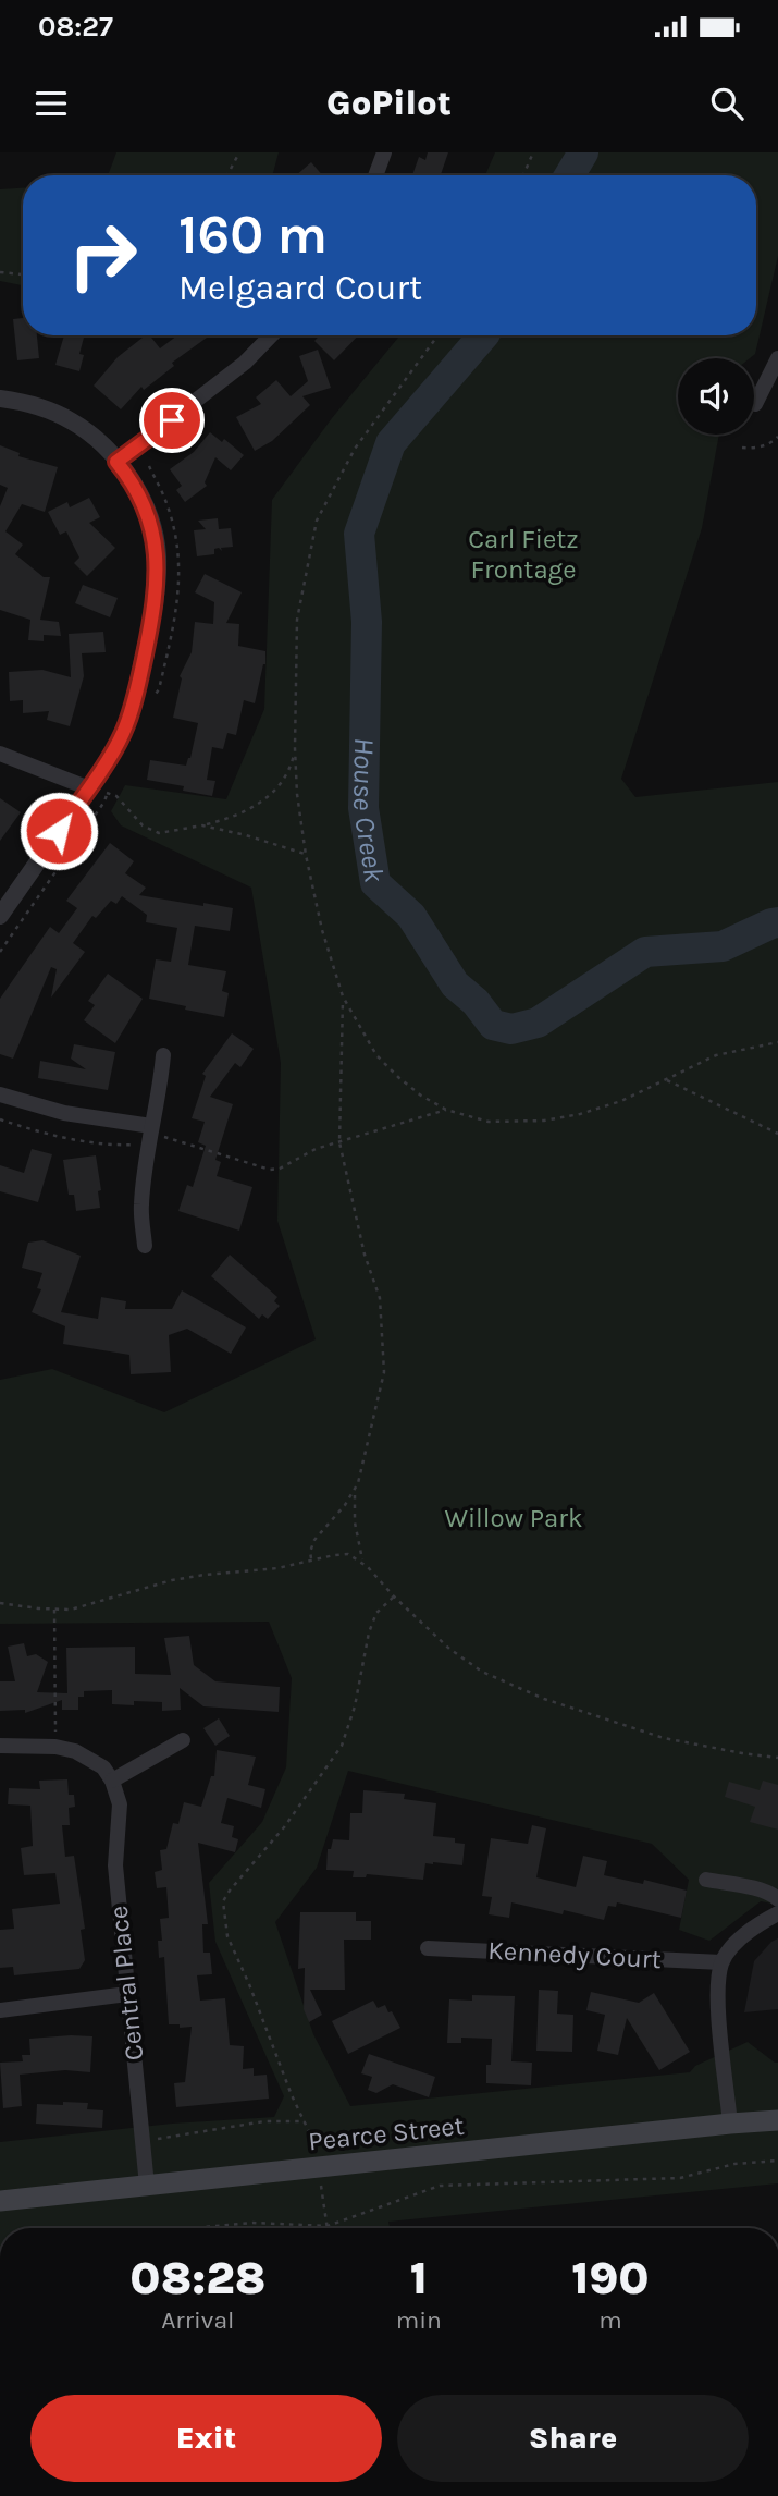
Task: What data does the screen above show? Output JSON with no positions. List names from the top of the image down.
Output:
{
  "streets": {
    "main road": ["Pearce Street"],
    "street": ["Kennedy Court", "Central Place"]
  },
  "crossings": [
    ["Central Place", "Pearce Street"]
  ],
  "water": ["House Creek"],
  "parks": ["Carl Fietz Frontage", "Willow Park"],
  "page": {
    "status": "08:27",
    "header": "GoPilot",
    "turn": ["160 m", "Melgaard Court"],
    "eta": [
      "08:28",
      "Arrival",
      "1",
      "min",
      "190",
      "m"
    ],
    "buttons": ["Exit", "Share"]
  }
}
